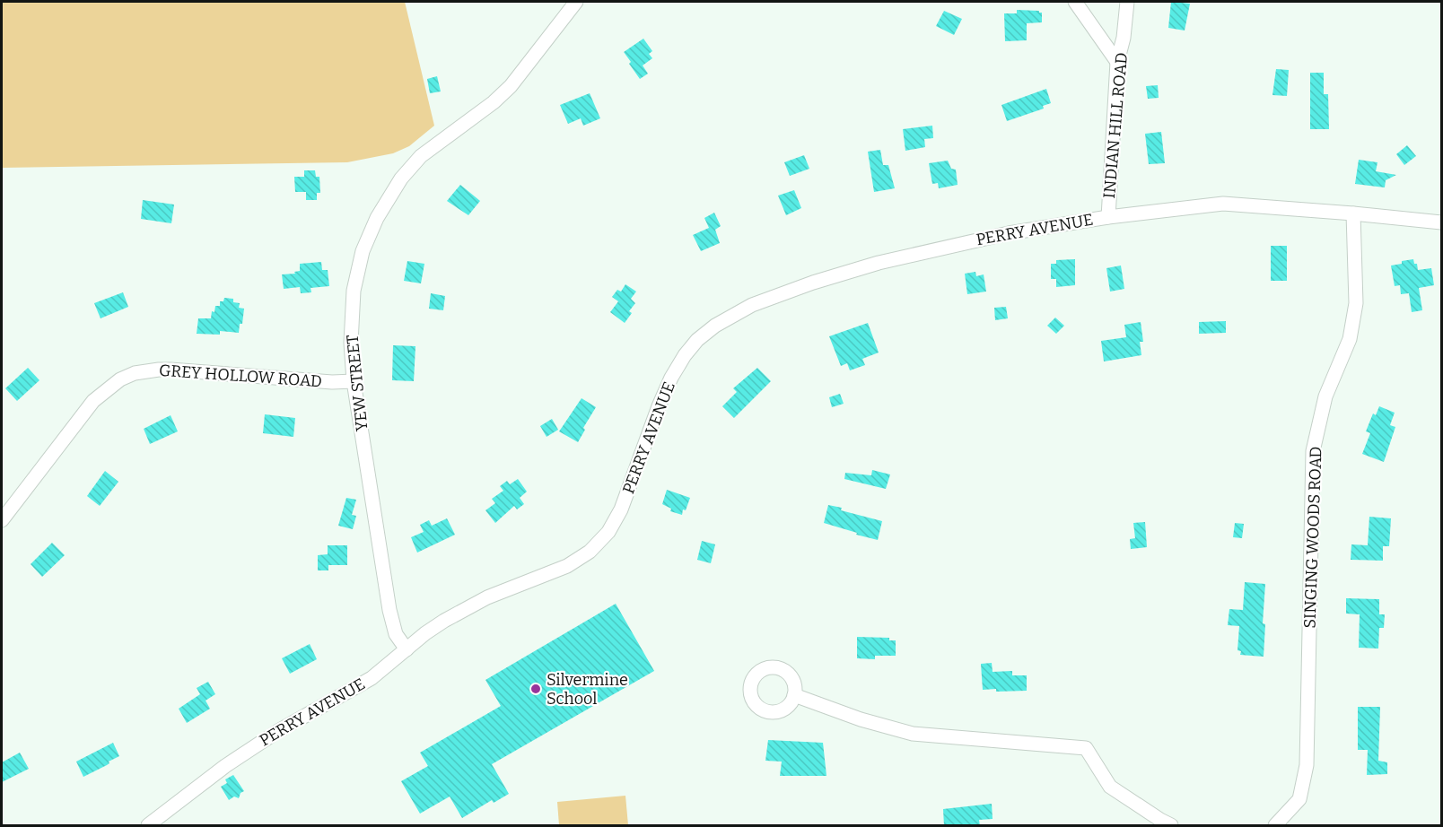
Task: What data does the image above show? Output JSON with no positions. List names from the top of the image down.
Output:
{
  "streets": {
    "street": [
      "INDIAN HILL ROAD",
      "PERRY AVENUE",
      "GREY HOLLOW ROAD",
      "YEW STREET",
      "SINGING WOODS ROAD"
    ]
  },
  "crossings": [
    ["INDIAN HILL ROAD", "PERRY AVENUE"],
    ["PERRY AVENUE", "YEW STREET"],
    ["PERRY AVENUE", "SINGING WOODS ROAD"],
    ["GREY HOLLOW ROAD", "YEW STREET"]
  ],
  "places": ["Silvermine School"]
}
